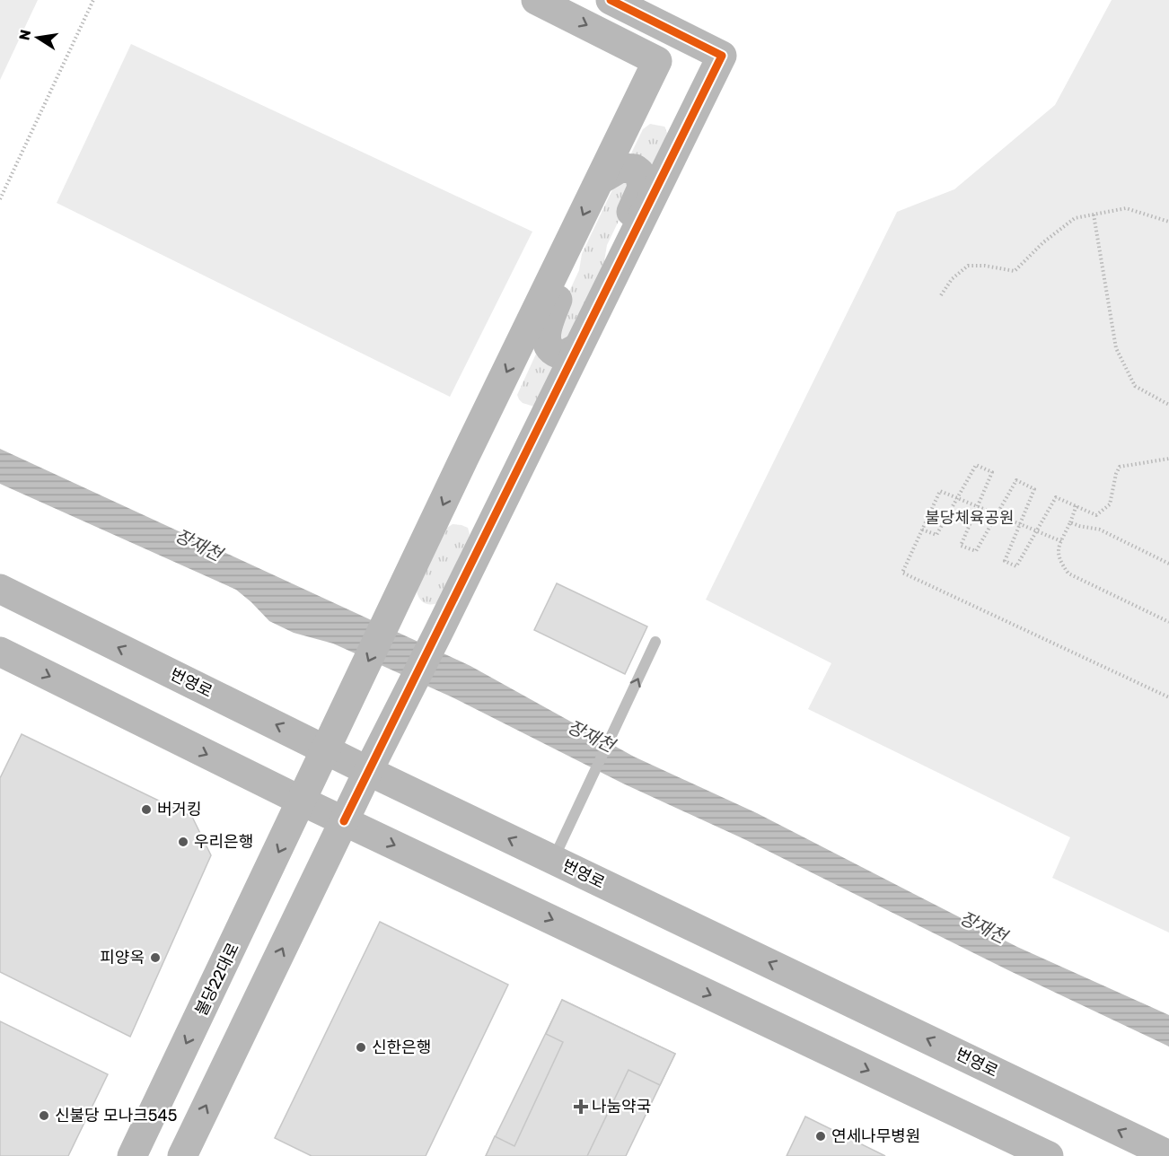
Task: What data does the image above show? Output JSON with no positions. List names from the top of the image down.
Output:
{
  "streets": {
    "main road": ["번영로", "불당22대로"]
  },
  "crossings": [
    ["번영로", "불당22대로"]
  ],
  "water": ["장재천"],
  "parks": ["불당체육공원"],
  "places": {
    "other": [
      "버거킹",
      "우리은행",
      "피양옥",
      "신한은행",
      "신불당 모나크545",
      "연세나무병원"
    ],
    "health": ["나눔약국"]
  },
  "north": "left"
}
